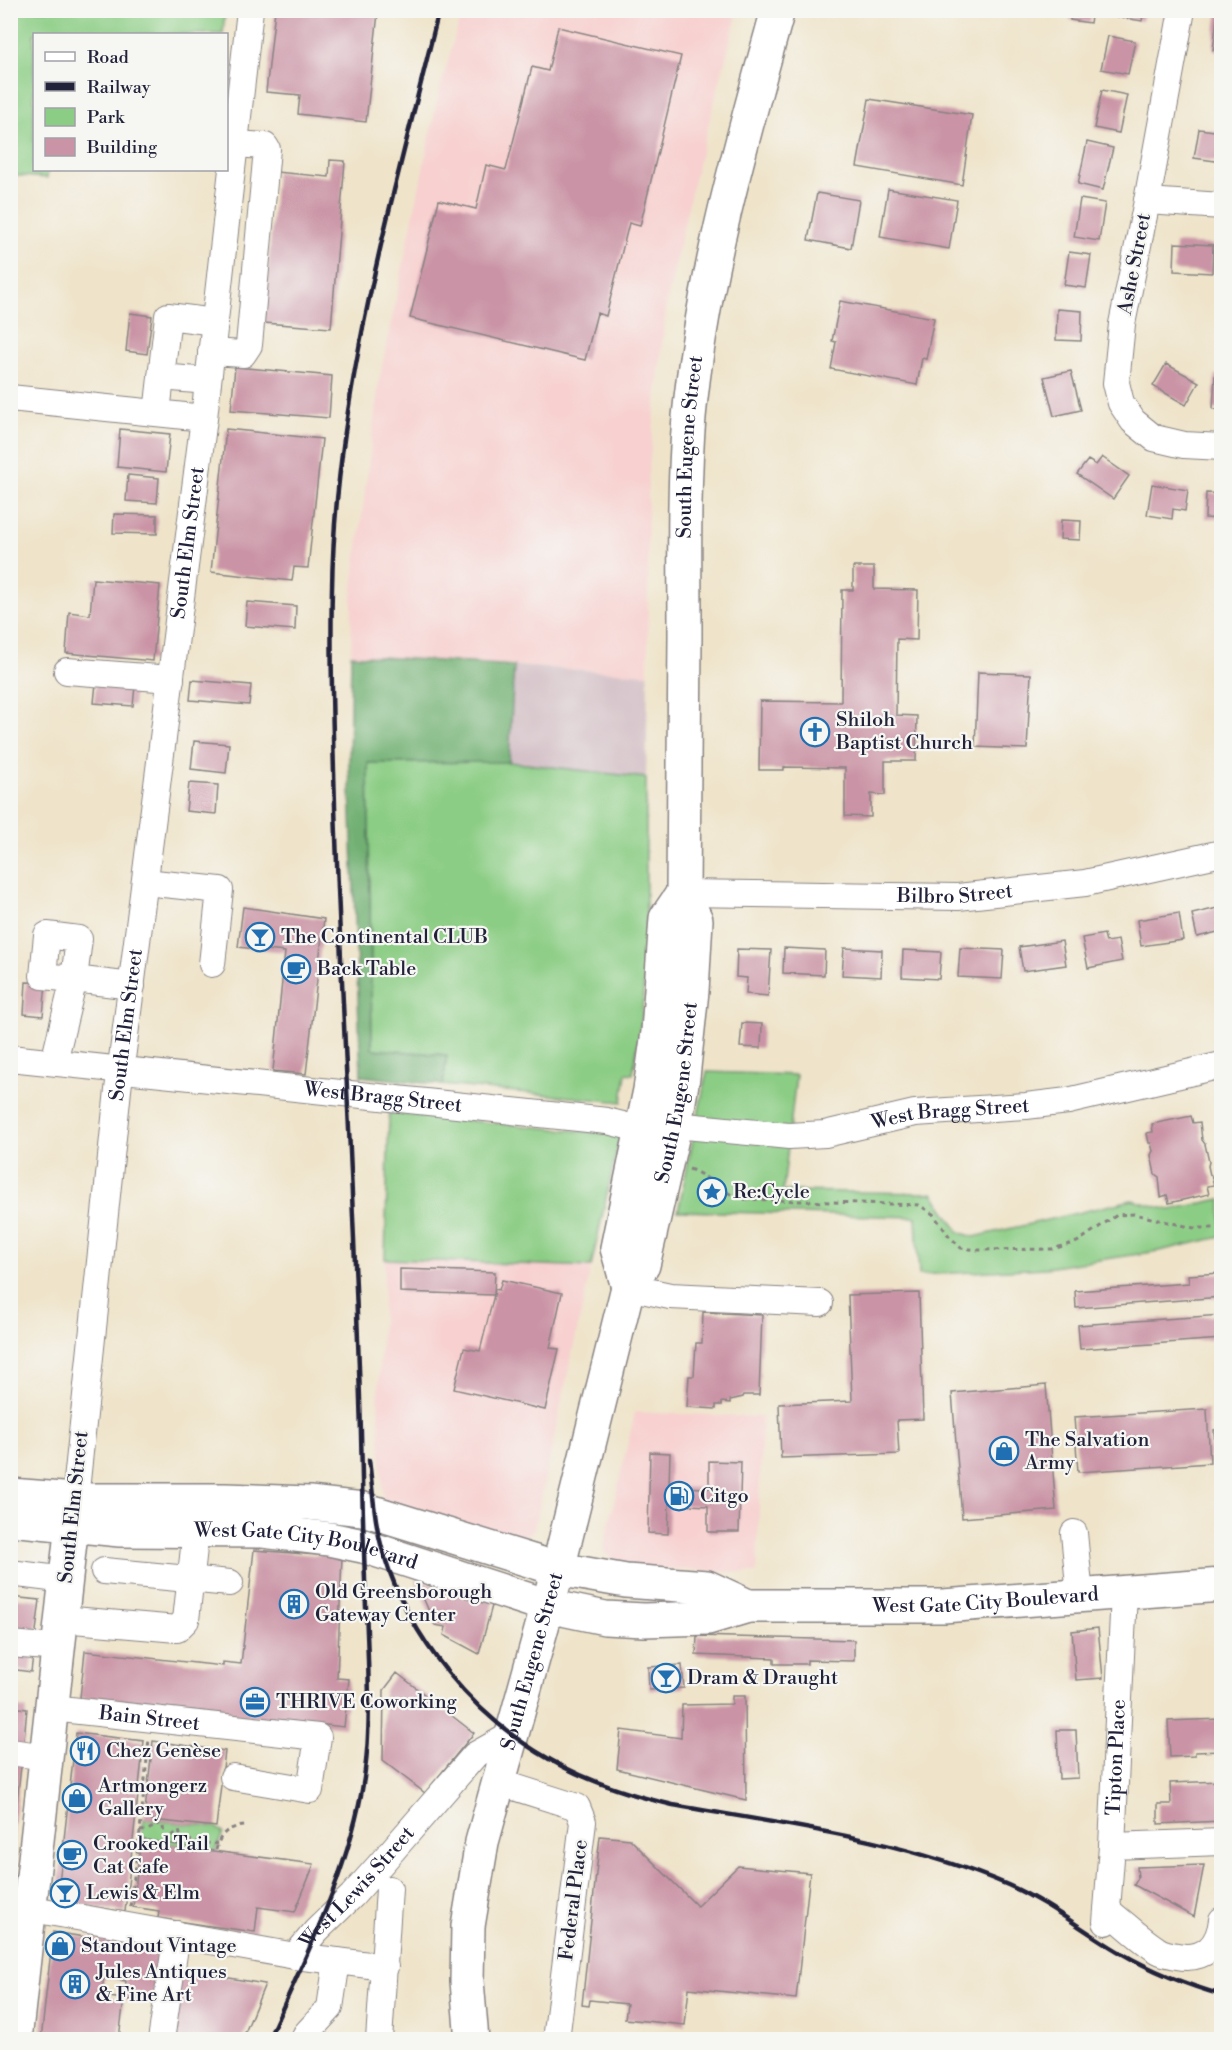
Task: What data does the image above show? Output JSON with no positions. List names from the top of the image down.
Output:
{
  "streets": {
    "main road": ["South Eugene Street", "South Elm Street", "West Gate City Boulevard"],
    "street": [
      "Ashe Street",
      "Bilbro Street",
      "West Bragg Street",
      "Bain Street",
      "Tipton Place",
      "West Lewis Street",
      "Federal Place"
    ]
  },
  "crossings": [
    ["South Eugene Street", "Bilbro Street"],
    ["South Eugene Street", "West Bragg Street"],
    ["South Eugene Street", "West Gate City Boulevard"],
    ["South Eugene Street", "West Lewis Street"],
    ["South Eugene Street", "Federal Place"],
    ["South Elm Street", "West Bragg Street"],
    ["South Elm Street", "West Gate City Boulevard"],
    ["South Elm Street", "Bain Street"],
    ["South Elm Street", "West Lewis Street"],
    ["West Gate City Boulevard", "Tipton Place"]
  ],
  "places": {
    "church": ["Shiloh Baptist Church"],
    "bar": ["The Continental CLUB", "Dram & Draught", "Lewis & Elm"],
    "cafe": ["Back Table", "Crooked Tail Cat Cafe"],
    "place": ["Re:Cycle"],
    "shop": ["The Salvation Army", "Artmongerz Gallery", "Standout Vintage"],
    "fuel station": ["Citgo"],
    "building": ["Old Greensborough Gateway Center", "Jules Antiques & Fine Art"],
    "office": ["THRIVE Coworking"],
    "restaurant": ["Chez Genèse"]
  },
  "legend": [
    "Road",
    "Railway",
    "Park",
    "Building"
  ]
}
